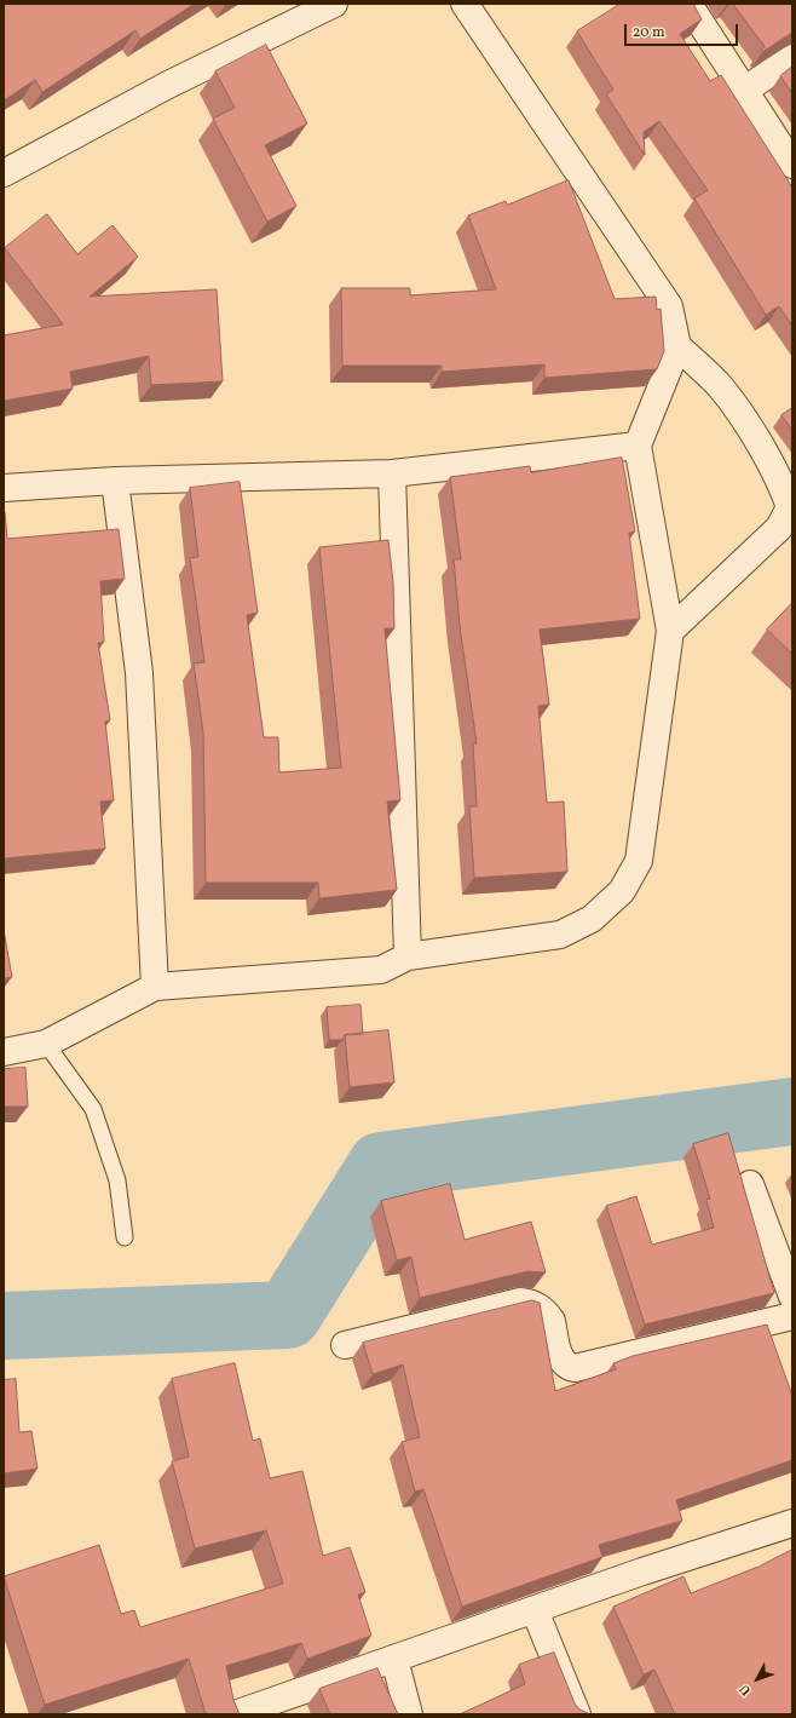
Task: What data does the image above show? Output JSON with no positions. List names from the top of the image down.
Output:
{
  "scale_bar": "20 m",
  "north": "bottom left"
}
